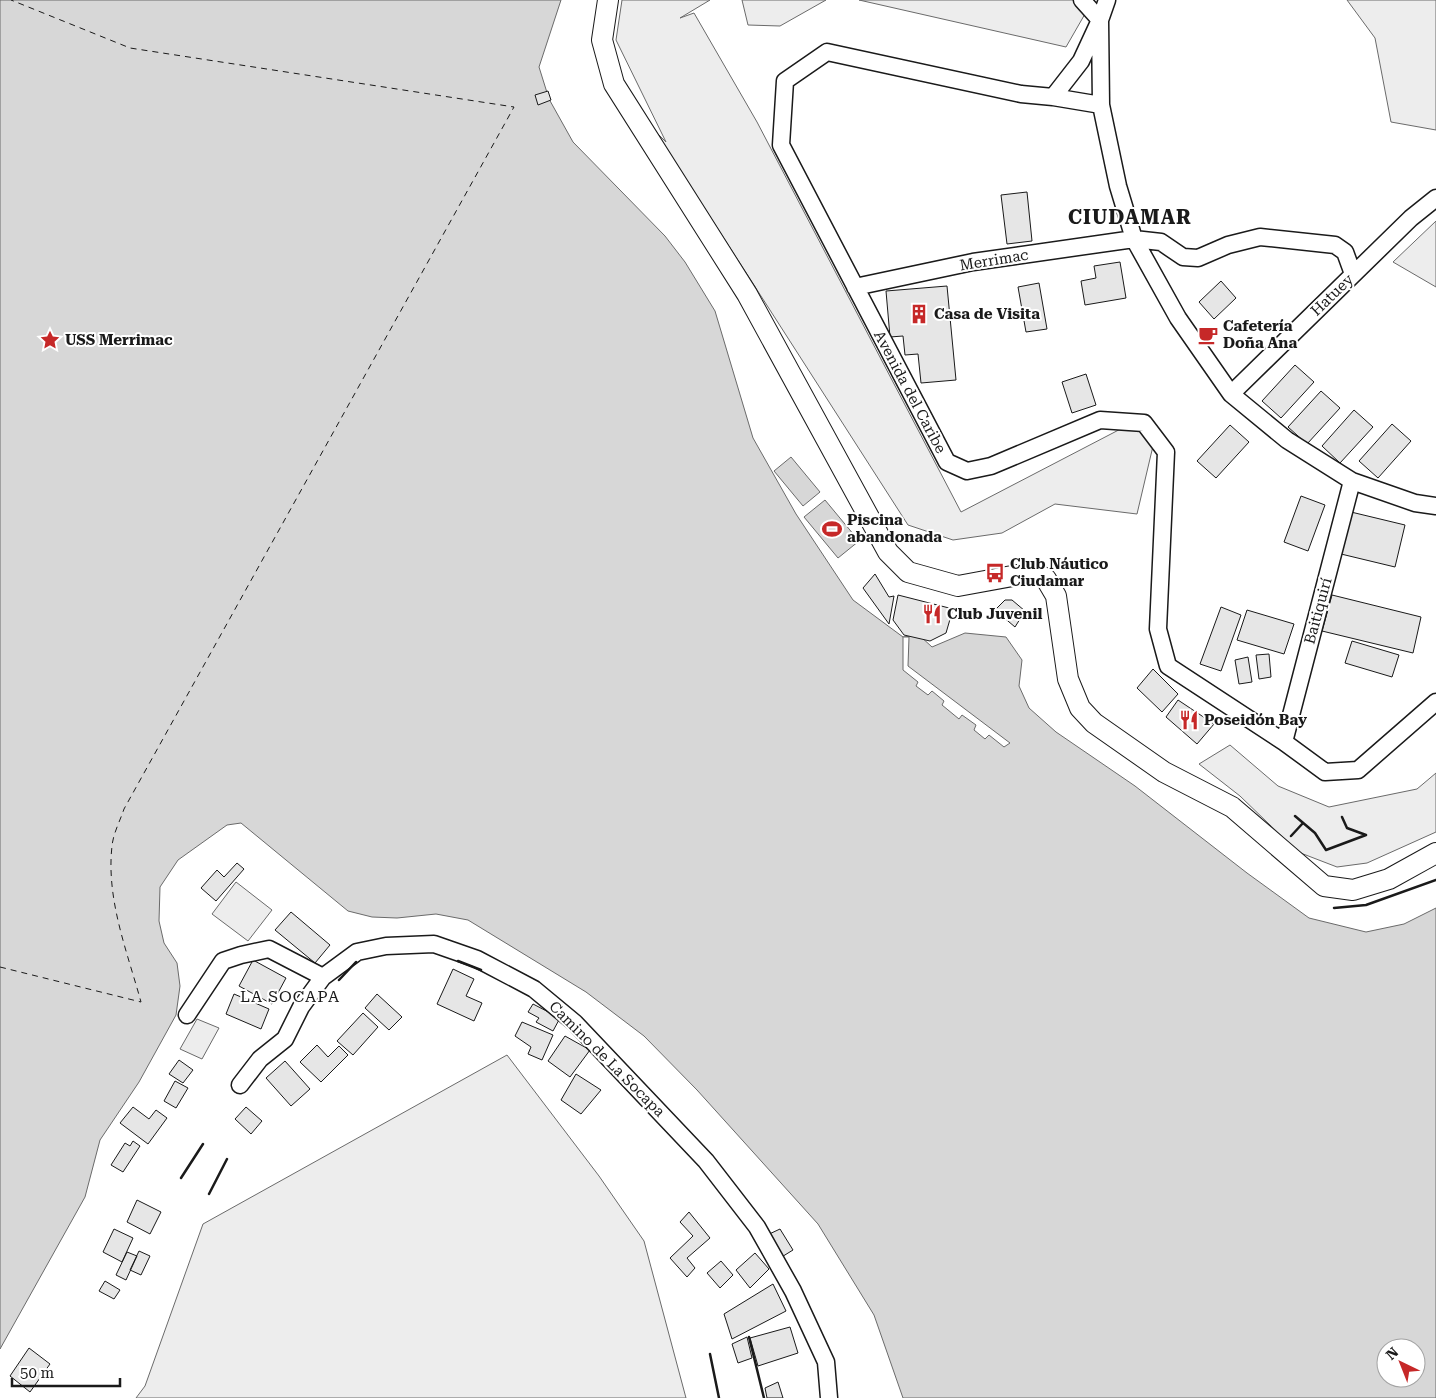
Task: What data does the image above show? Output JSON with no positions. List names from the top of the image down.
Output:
{
  "streets": {
    "street": [
      "Merrimac",
      "Hatuey",
      "Avenida del Caribe",
      "Baitiquirí",
      "Camino de La Socapa"
    ]
  },
  "crossings": [
    ["Merrimac", "Hatuey"],
    ["Merrimac", "Avenida del Caribe"],
    ["Avenida del Caribe", "Baitiquirí"]
  ],
  "districts": ["CIUDAMAR", "LA SOCAPA"],
  "places": {
    "building": ["Casa de Visita"],
    "cafe": ["Cafetería Doña Ana"],
    "place": ["USS Merrimac"],
    "sports": ["Piscina abandonada"],
    "bus stop": ["Club Náutico Ciudamar"],
    "restaurant": ["Club Juvenil", "Poseidón Bay"]
  },
  "scale_bar": "50 m",
  "north": "top left"
}
